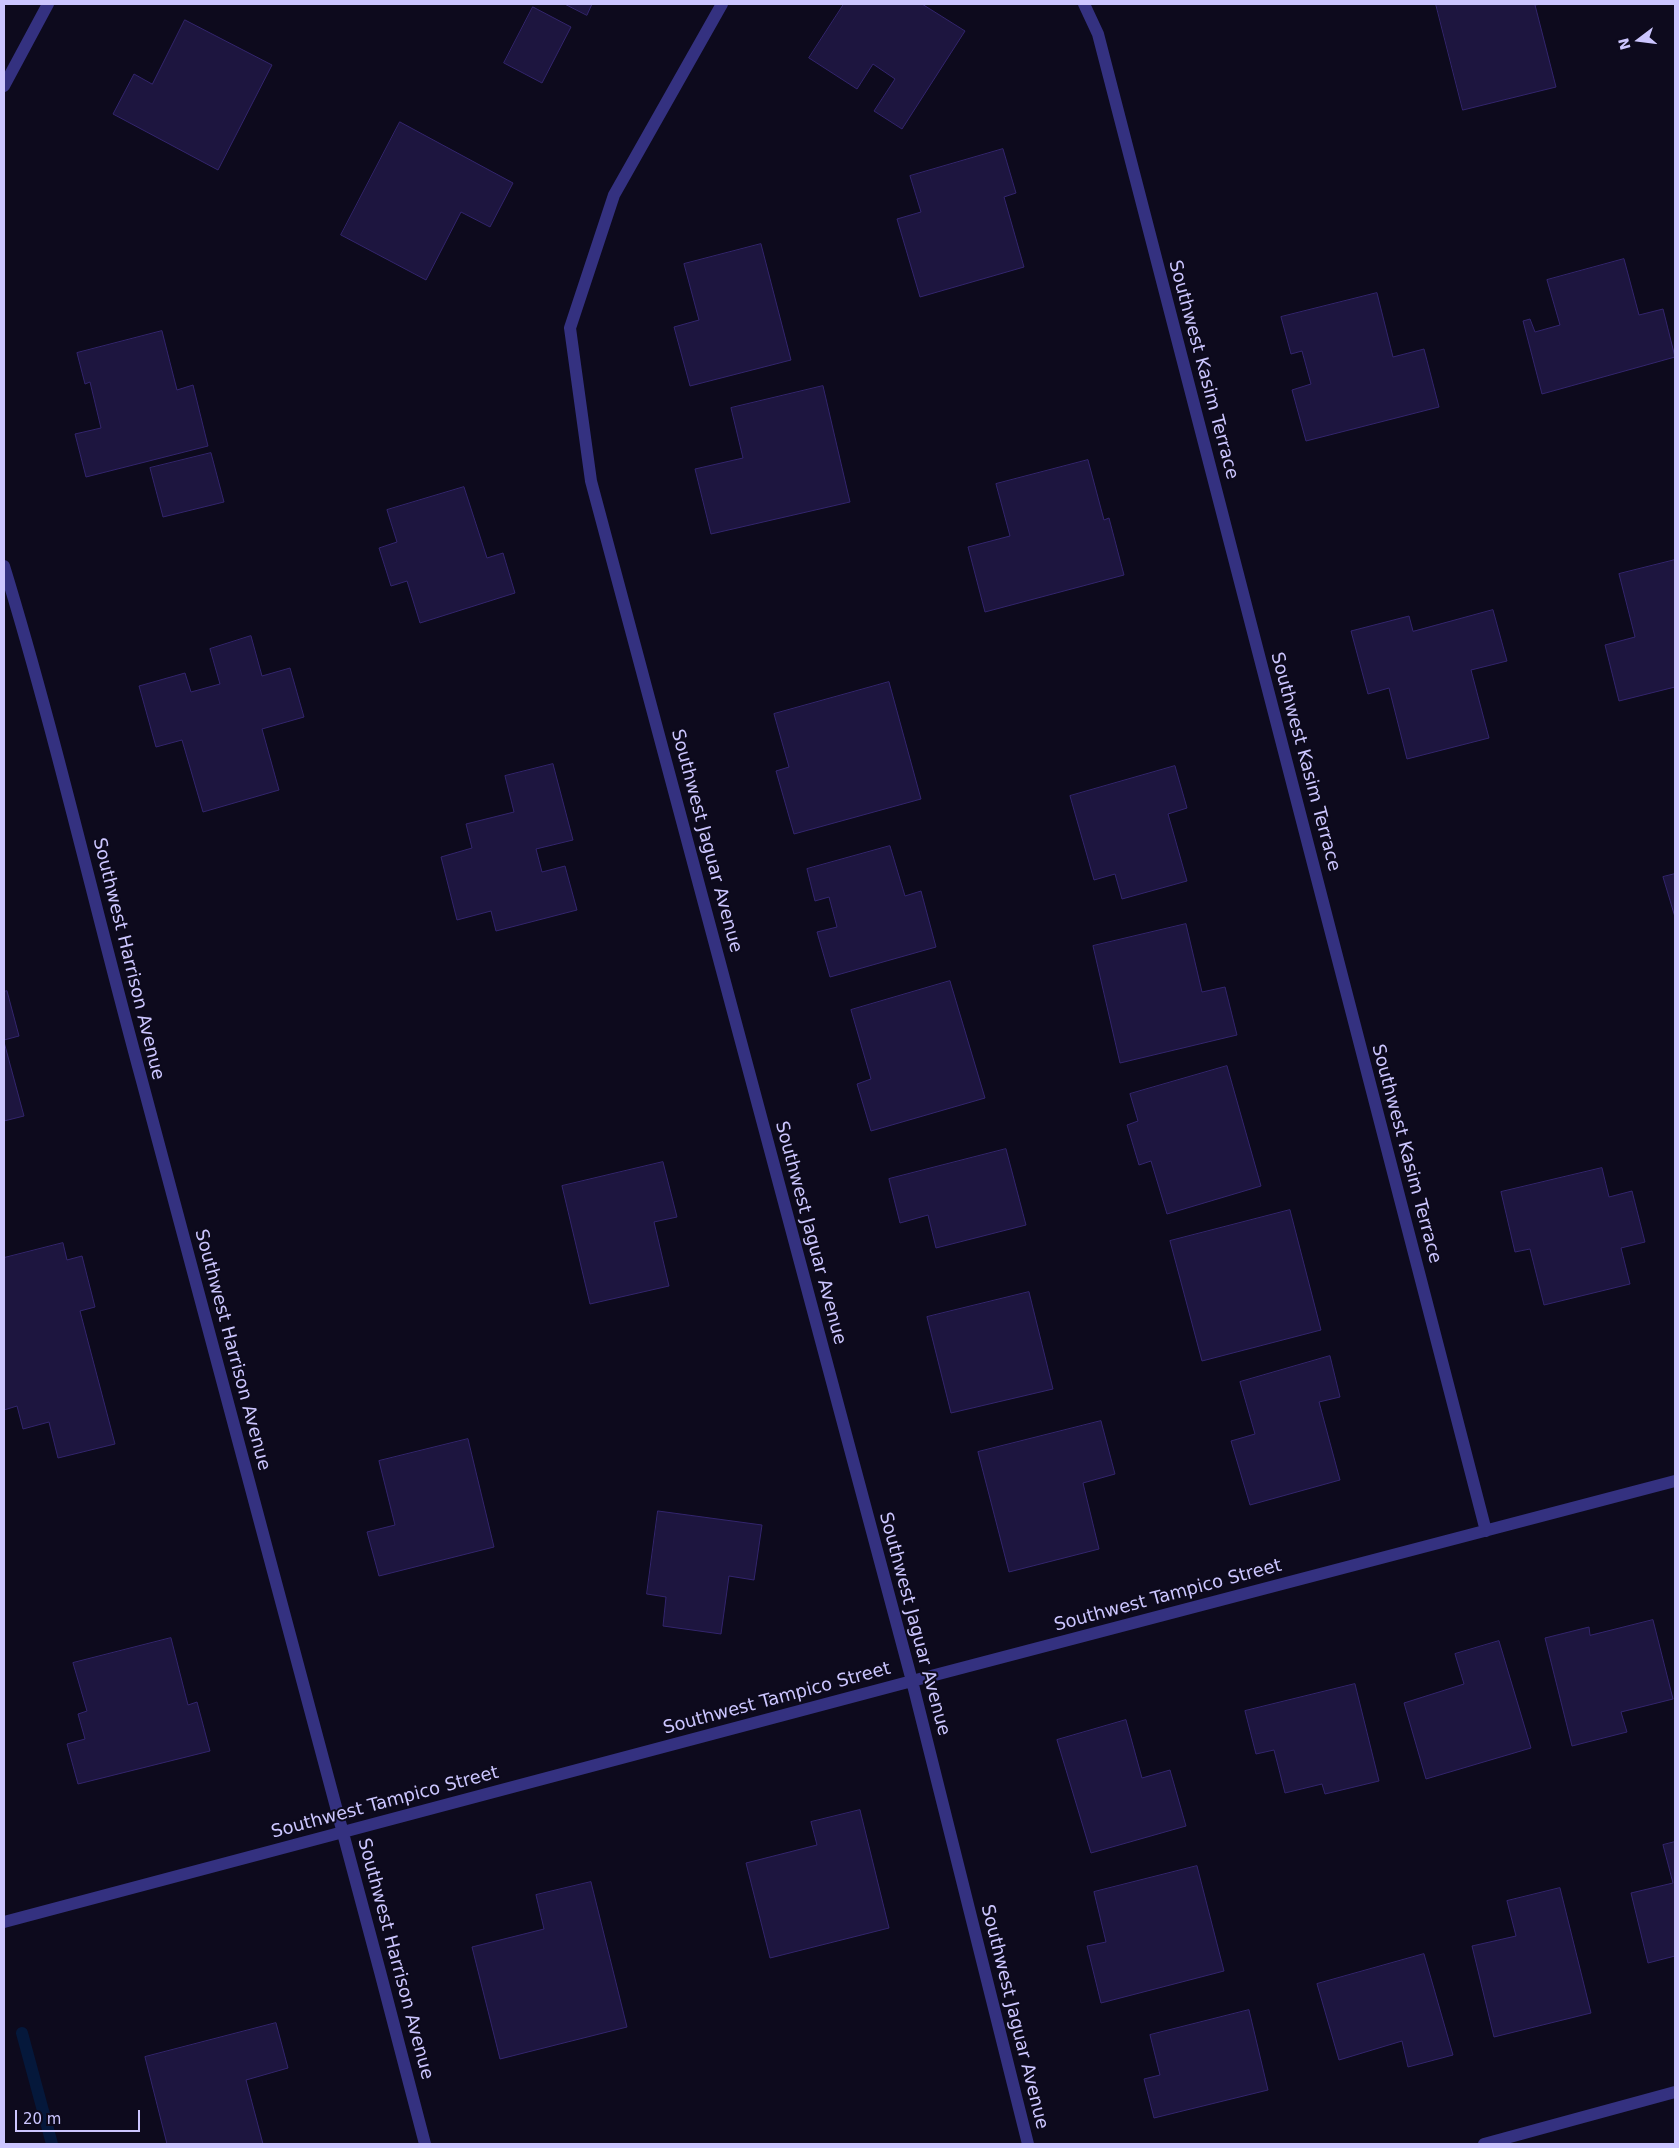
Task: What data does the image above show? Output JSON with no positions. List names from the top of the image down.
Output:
{
  "streets": {
    "street": [
      "Southwest Kasim Terrace",
      "Southwest Jaguar Avenue",
      "Southwest Harrison Avenue",
      "Southwest Tampico Street"
    ]
  },
  "crossings": [
    ["Southwest Kasim Terrace", "Southwest Tampico Street"],
    ["Southwest Jaguar Avenue", "Southwest Tampico Street"],
    ["Southwest Harrison Avenue", "Southwest Tampico Street"]
  ],
  "scale_bar": "20 m",
  "north": "left"
}
